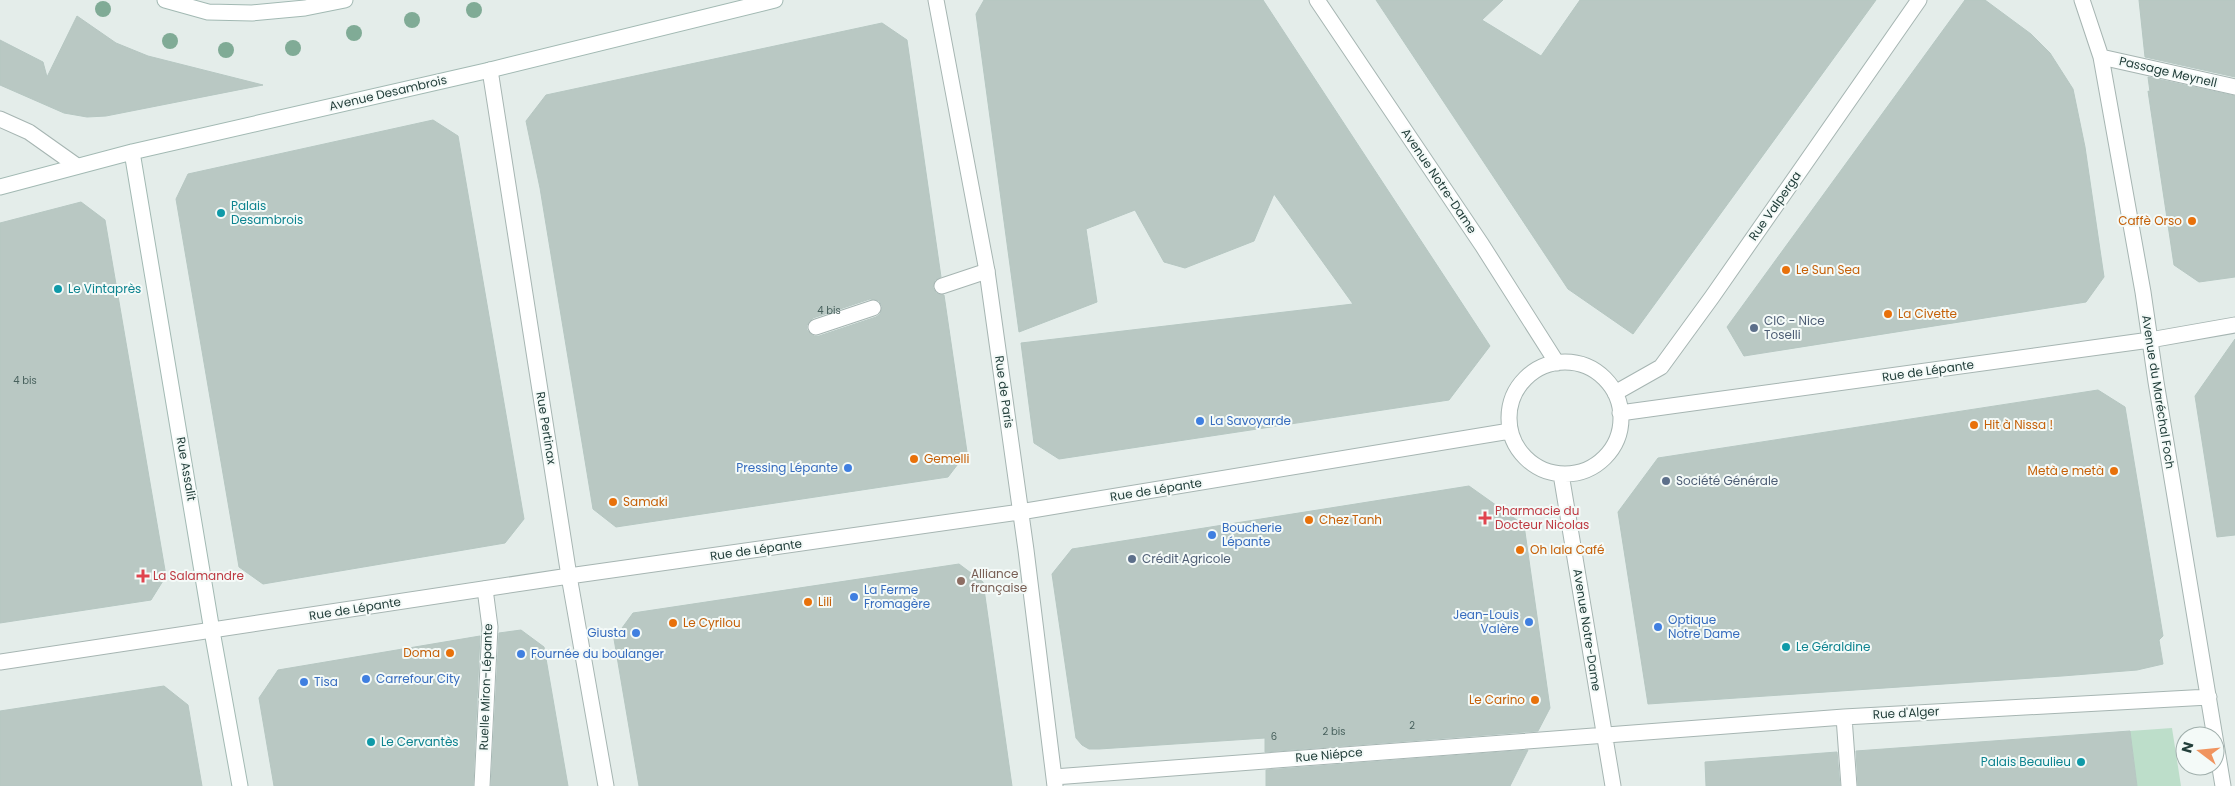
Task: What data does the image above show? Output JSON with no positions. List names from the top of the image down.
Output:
{
  "streets": {
    "street": [
      "Passage Meynell",
      "Avenue Desambrois",
      "Avenue Notre-Dame",
      "Rue Valperga",
      "Rue de Lépante",
      "Rue de Paris",
      "Avenue du Maréchal Foch",
      "Rue Pertinax",
      "Rue Assalit",
      "Ruelle Miron-Lépante",
      "Rue d'Alger",
      "Rue Niépce"
    ]
  },
  "crossings": [
    ["Passage Meynell", "Avenue du Maréchal Foch"],
    ["Avenue Desambrois", "Rue Pertinax"],
    ["Avenue Desambrois", "Rue Assalit"],
    ["Avenue Notre-Dame", "Rue Valperga"],
    ["Avenue Notre-Dame", "Rue de Lépante"],
    ["Avenue Notre-Dame", "Rue d'Alger"],
    ["Avenue Notre-Dame", "Rue Niépce"],
    ["Rue Valperga", "Rue de Lépante"],
    ["Rue de Lépante", "Rue de Paris"],
    ["Rue de Lépante", "Avenue du Maréchal Foch"],
    ["Rue de Lépante", "Rue Pertinax"],
    ["Rue de Lépante", "Rue Assalit"],
    ["Rue de Lépante", "Ruelle Miron-Lépante"],
    ["Rue de Paris", "Rue Niépce"],
    ["Avenue du Maréchal Foch", "Rue d'Alger"],
    ["Rue d'Alger", "Rue Niépce"]
  ],
  "places": {
    "other": [
      "Palais Desambrois",
      "Caffè Orso",
      "Le Sun Sea",
      "Le Vintaprès",
      "La Civette",
      "CIC - Nice Toselli",
      "La Savoyarde",
      "Hit à Nissa !",
      "Gemelli",
      "Pressing Lépante",
      "Metà e metà",
      "Société Générale",
      "Samaki",
      "Chez Tanh",
      "Boucherie Lépante",
      "Oh lala Café",
      "Crédit Agricole",
      "Alliance française",
      "La Ferme Fromagère",
      "Lili",
      "Jean-Louis Valère",
      "Le Cyrilou",
      "Optique Notre Dame",
      "Giusta",
      "Le Géraldine",
      "Doma",
      "Fournée du boulanger",
      "Carrefour City",
      "Tisa",
      "Le Carino",
      "Le Cervantès",
      "Palais Beaulieu"
    ],
    "health": ["Pharmacie du Docteur Nicolas", "La Salamandre"]
  },
  "house_numbers": [
    "4 bis",
    "4 bis",
    "2",
    "2 bis",
    "6"
  ],
  "north": "left"
}
